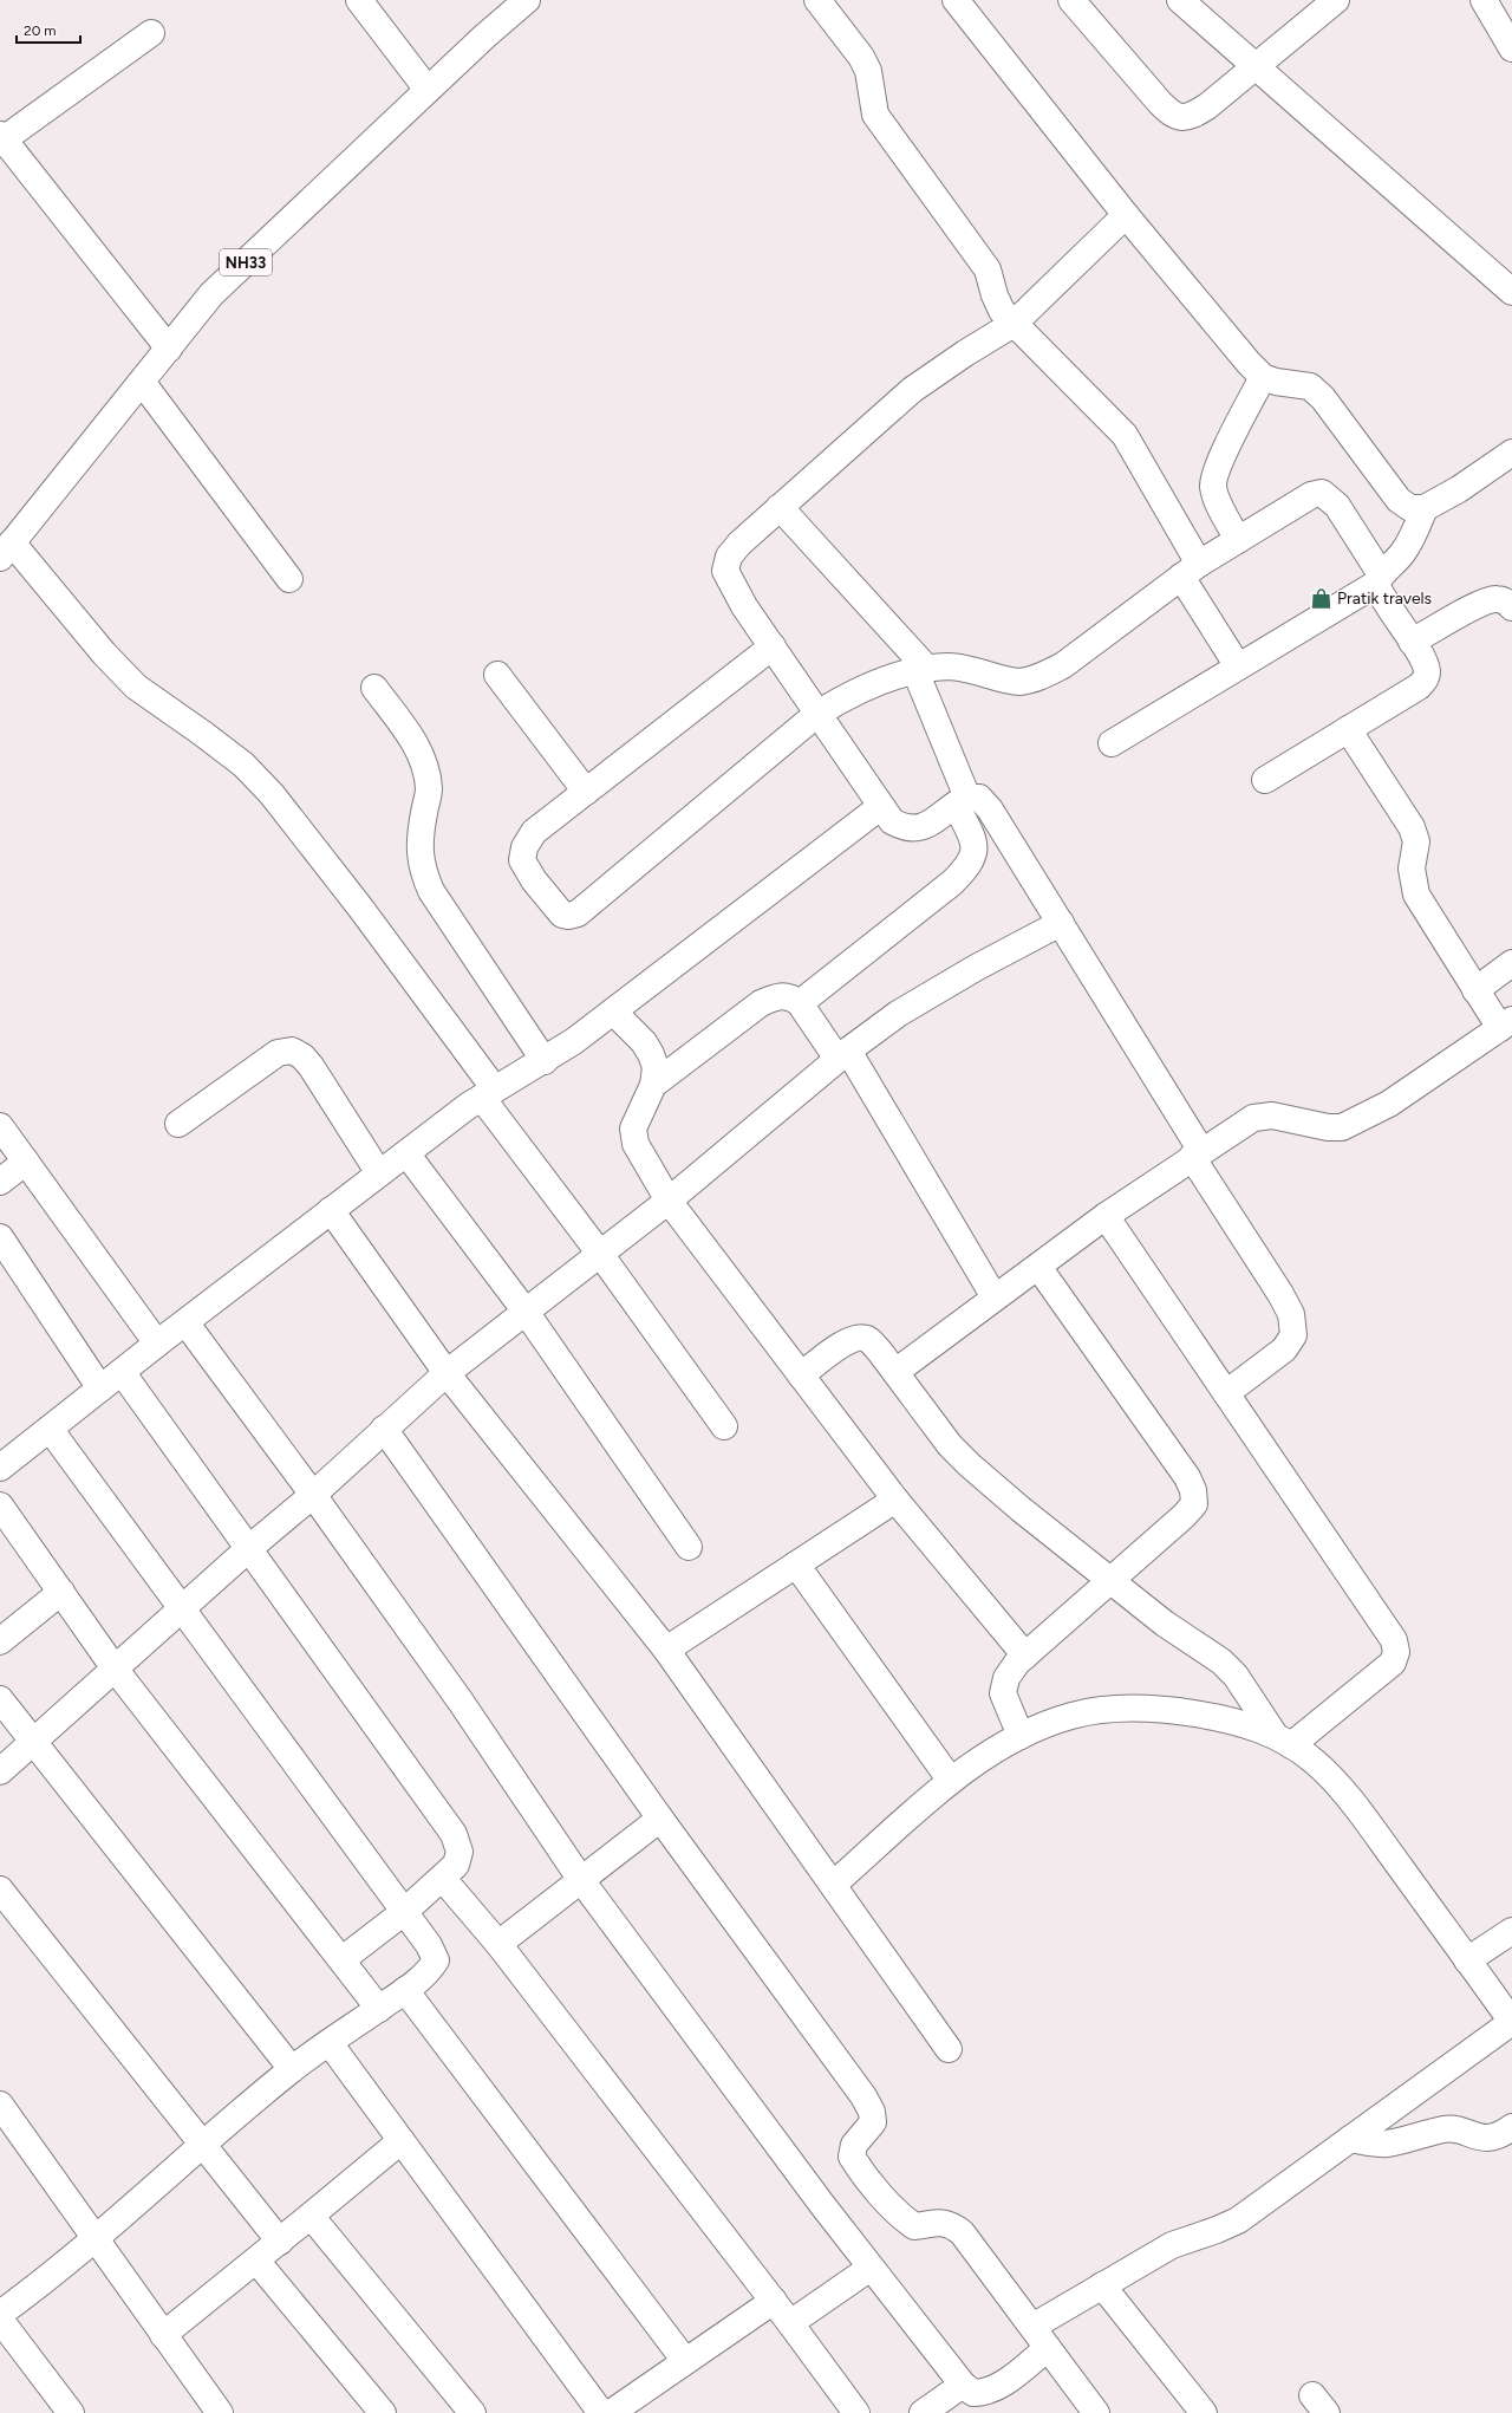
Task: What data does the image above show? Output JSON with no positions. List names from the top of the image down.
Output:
{
  "streets": {
    "main road": ["NH33"]
  },
  "places": {
    "shop": ["Pratik travels"]
  },
  "scale_bar": "20 m"
}
